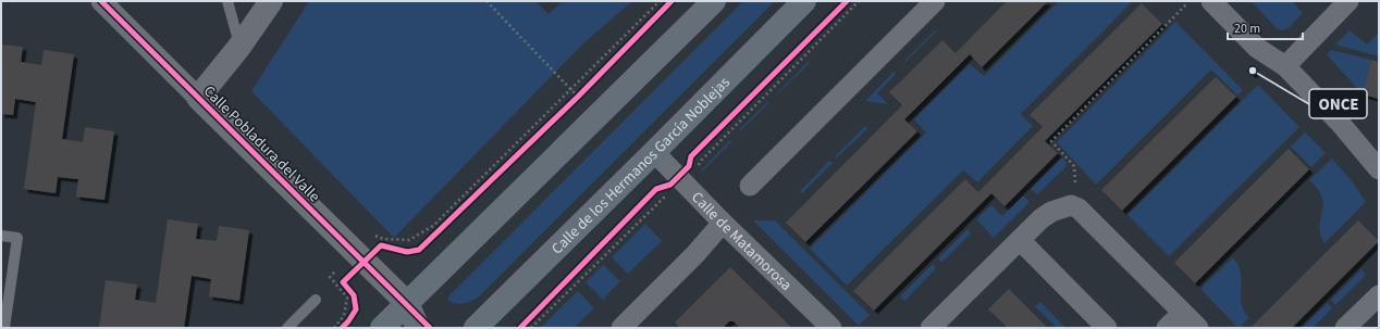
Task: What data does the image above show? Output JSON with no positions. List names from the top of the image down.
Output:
{
  "streets": {
    "main road": ["Calle de los Hermanos García Noblejas"],
    "street": ["Calle Pobladura del Valle", "Calle de Matamorosa"]
  },
  "crossings": [
    ["Calle de los Hermanos García Noblejas", "Calle de Matamorosa"]
  ],
  "places": ["ONCE"],
  "scale_bar": "20 m"
}
